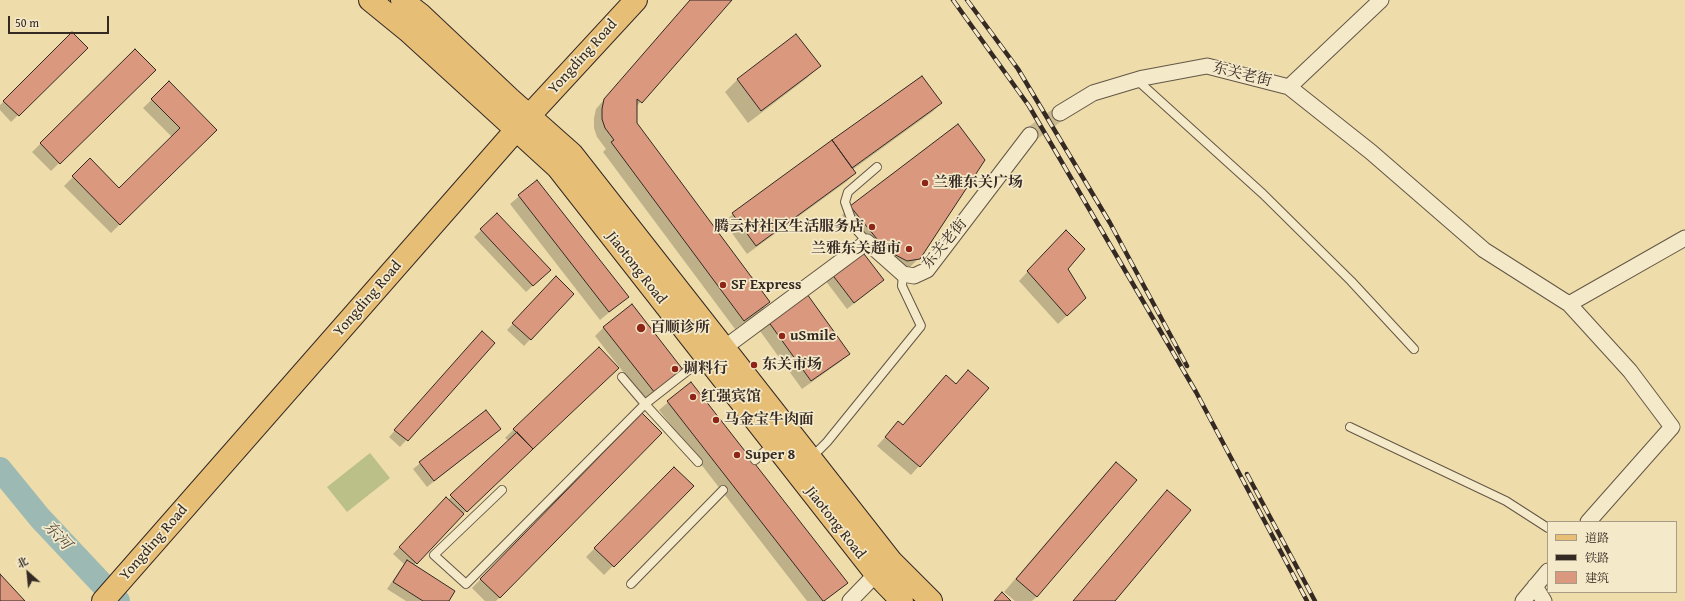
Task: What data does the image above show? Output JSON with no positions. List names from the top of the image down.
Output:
{
  "streets": {
    "main road": ["Yongding Road", "Jiaotong Road"],
    "street": ["东关老街"]
  },
  "crossings": [
    ["Yongding Road", "Jiaotong Road"]
  ],
  "water": ["东河"],
  "places": [
    "兰雅东关广场",
    "腾云村社区生活服务店",
    "兰雅东关超市",
    "SF Express",
    "百顺诊所",
    "uSmile",
    "东关市场",
    "调料行",
    "红强宾馆",
    "马金宝牛肉面",
    "Super 8"
  ],
  "legend": ["道路", "铁路", "建筑"],
  "scale_bar": "50 m",
  "north": "top left"
}
